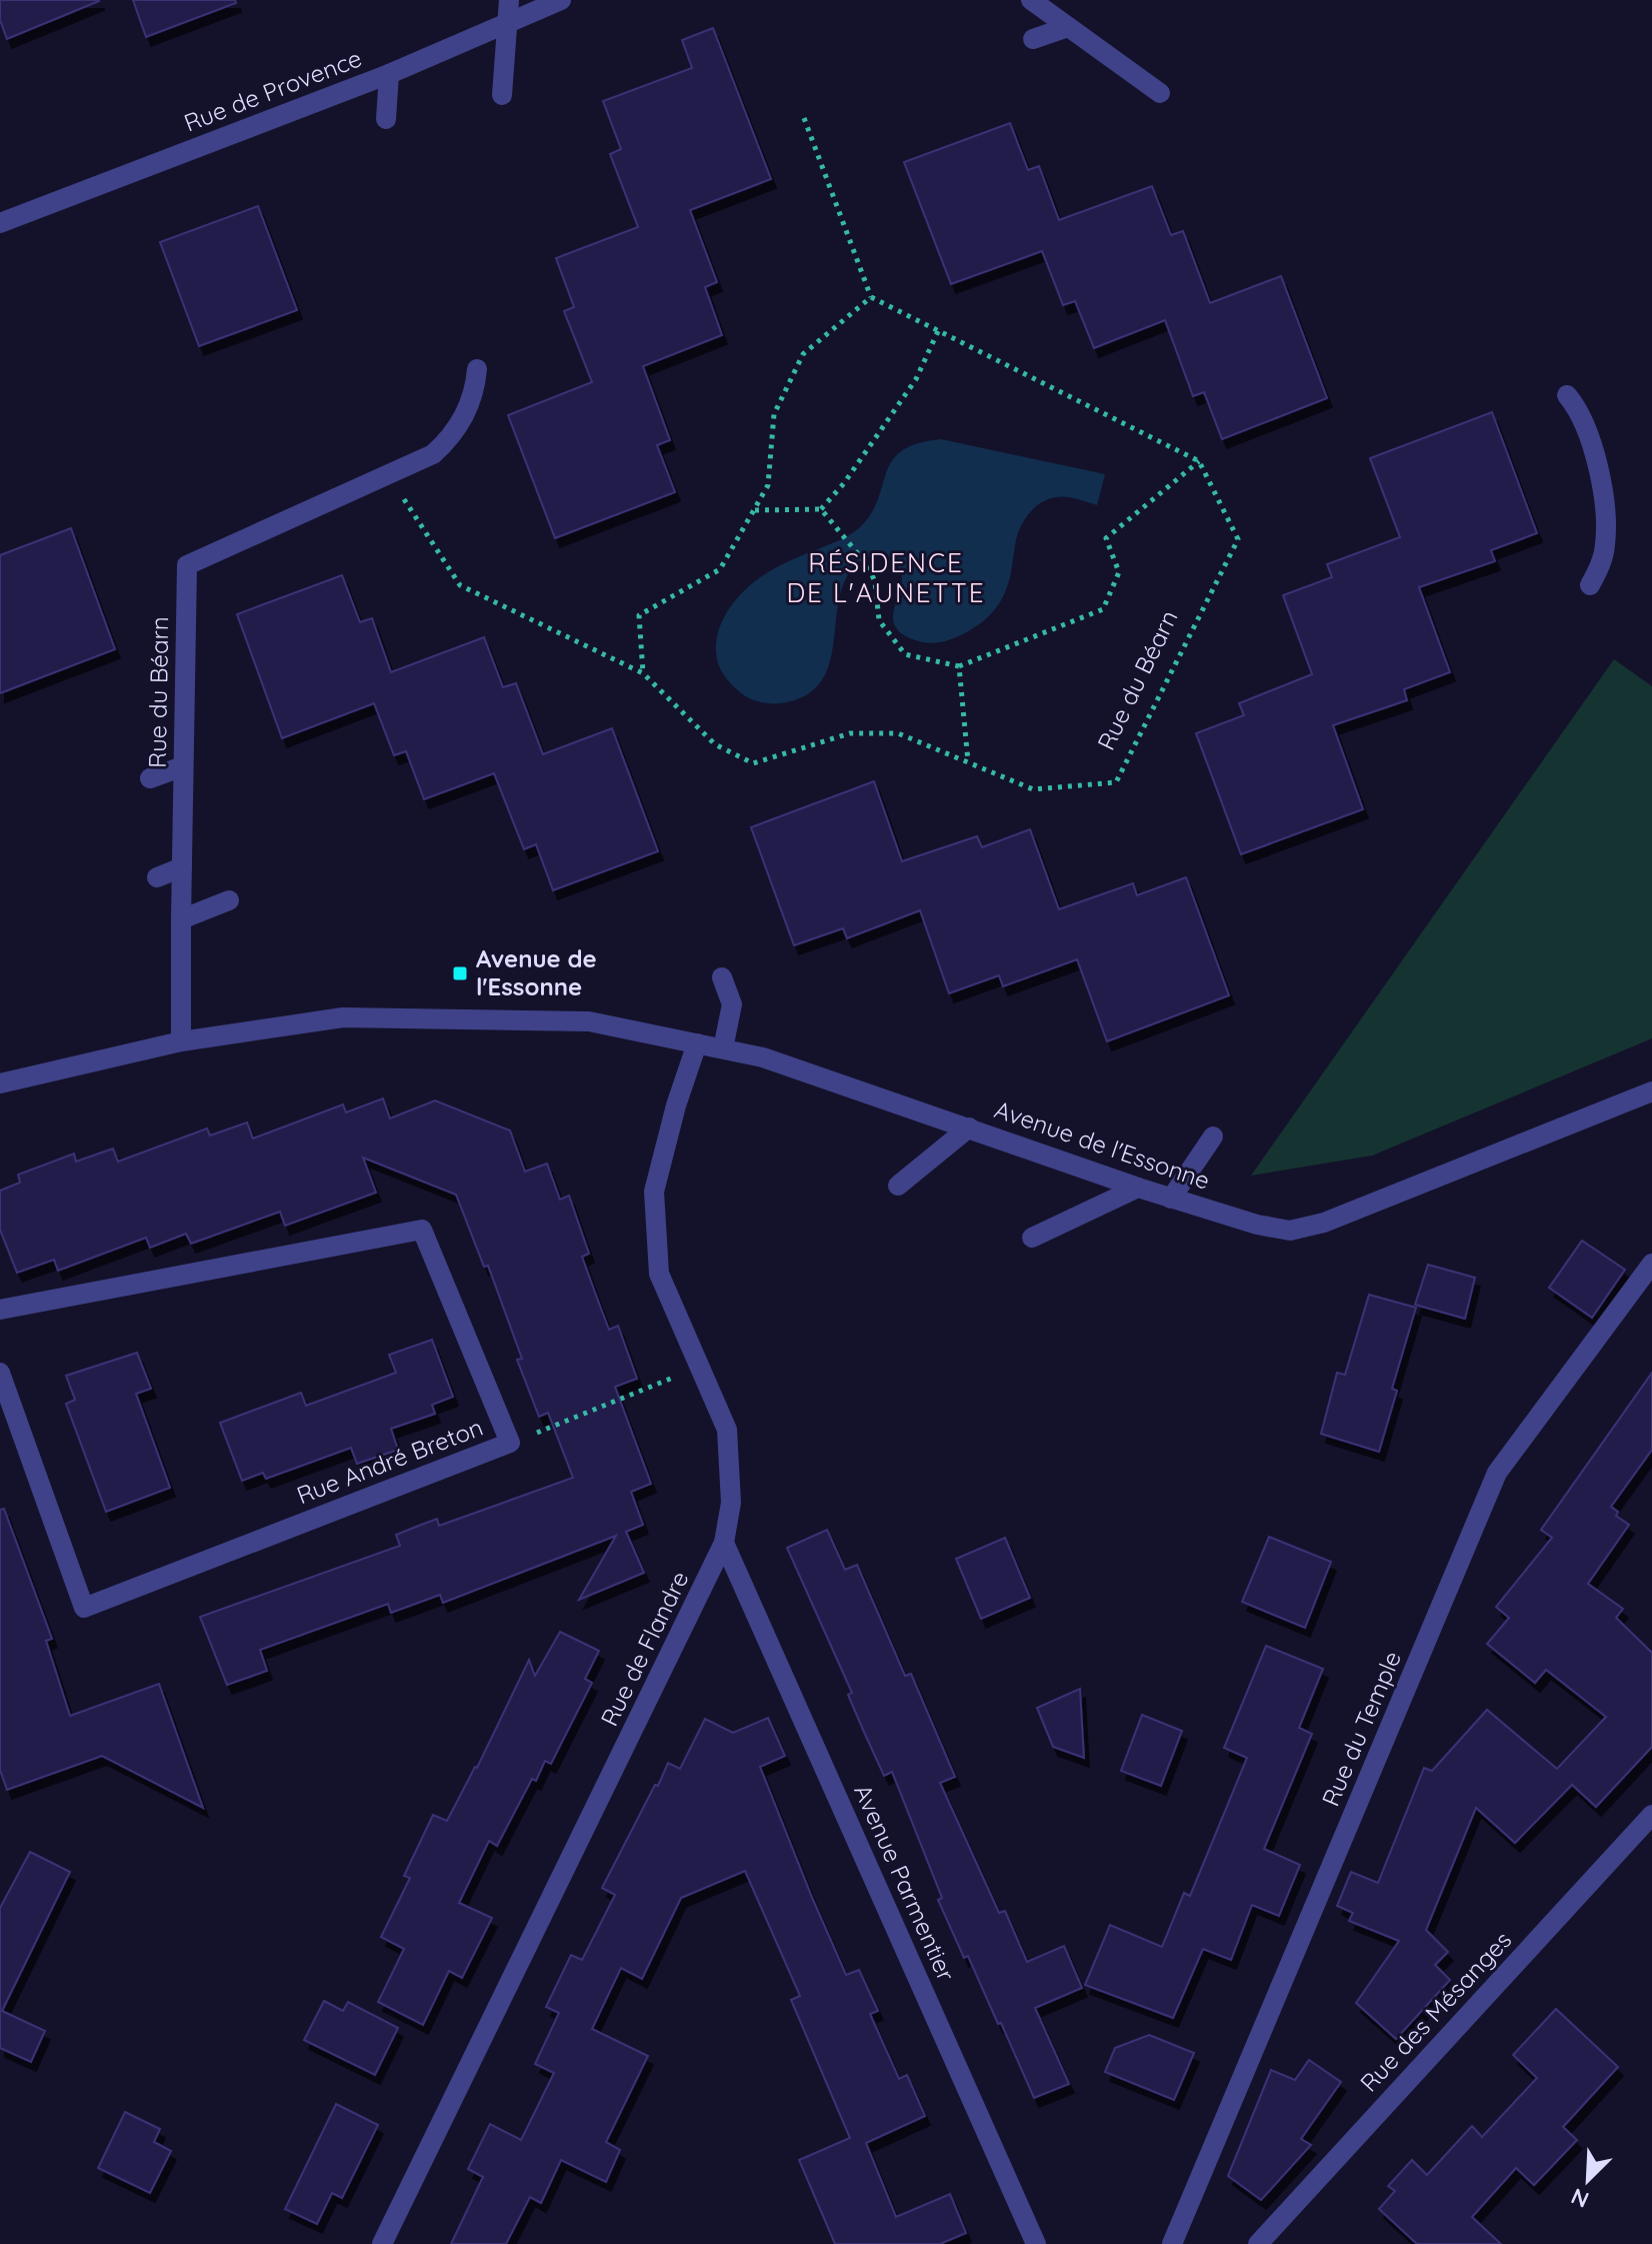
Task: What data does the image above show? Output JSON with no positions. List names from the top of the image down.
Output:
{
  "streets": {
    "street": [
      "Rue de Provence",
      "Rue du Béarn",
      "Avenue de l'Essonne",
      "Rue André Breton",
      "Rue de Flandre",
      "Rue du Temple",
      "Avenue Parmentier",
      "Rue des Mésanges"
    ]
  },
  "crossings": [
    ["Rue du Béarn", "Avenue de l'Essonne"],
    ["Avenue de l'Essonne", "Rue de Flandre"],
    ["Rue de Flandre", "Avenue Parmentier"]
  ],
  "districts": ["RÉSIDENCE DE L'AUNETTE"],
  "places": {
    "transit": ["Avenue de l'Essonne"]
  },
  "north": "bottom left"
}
